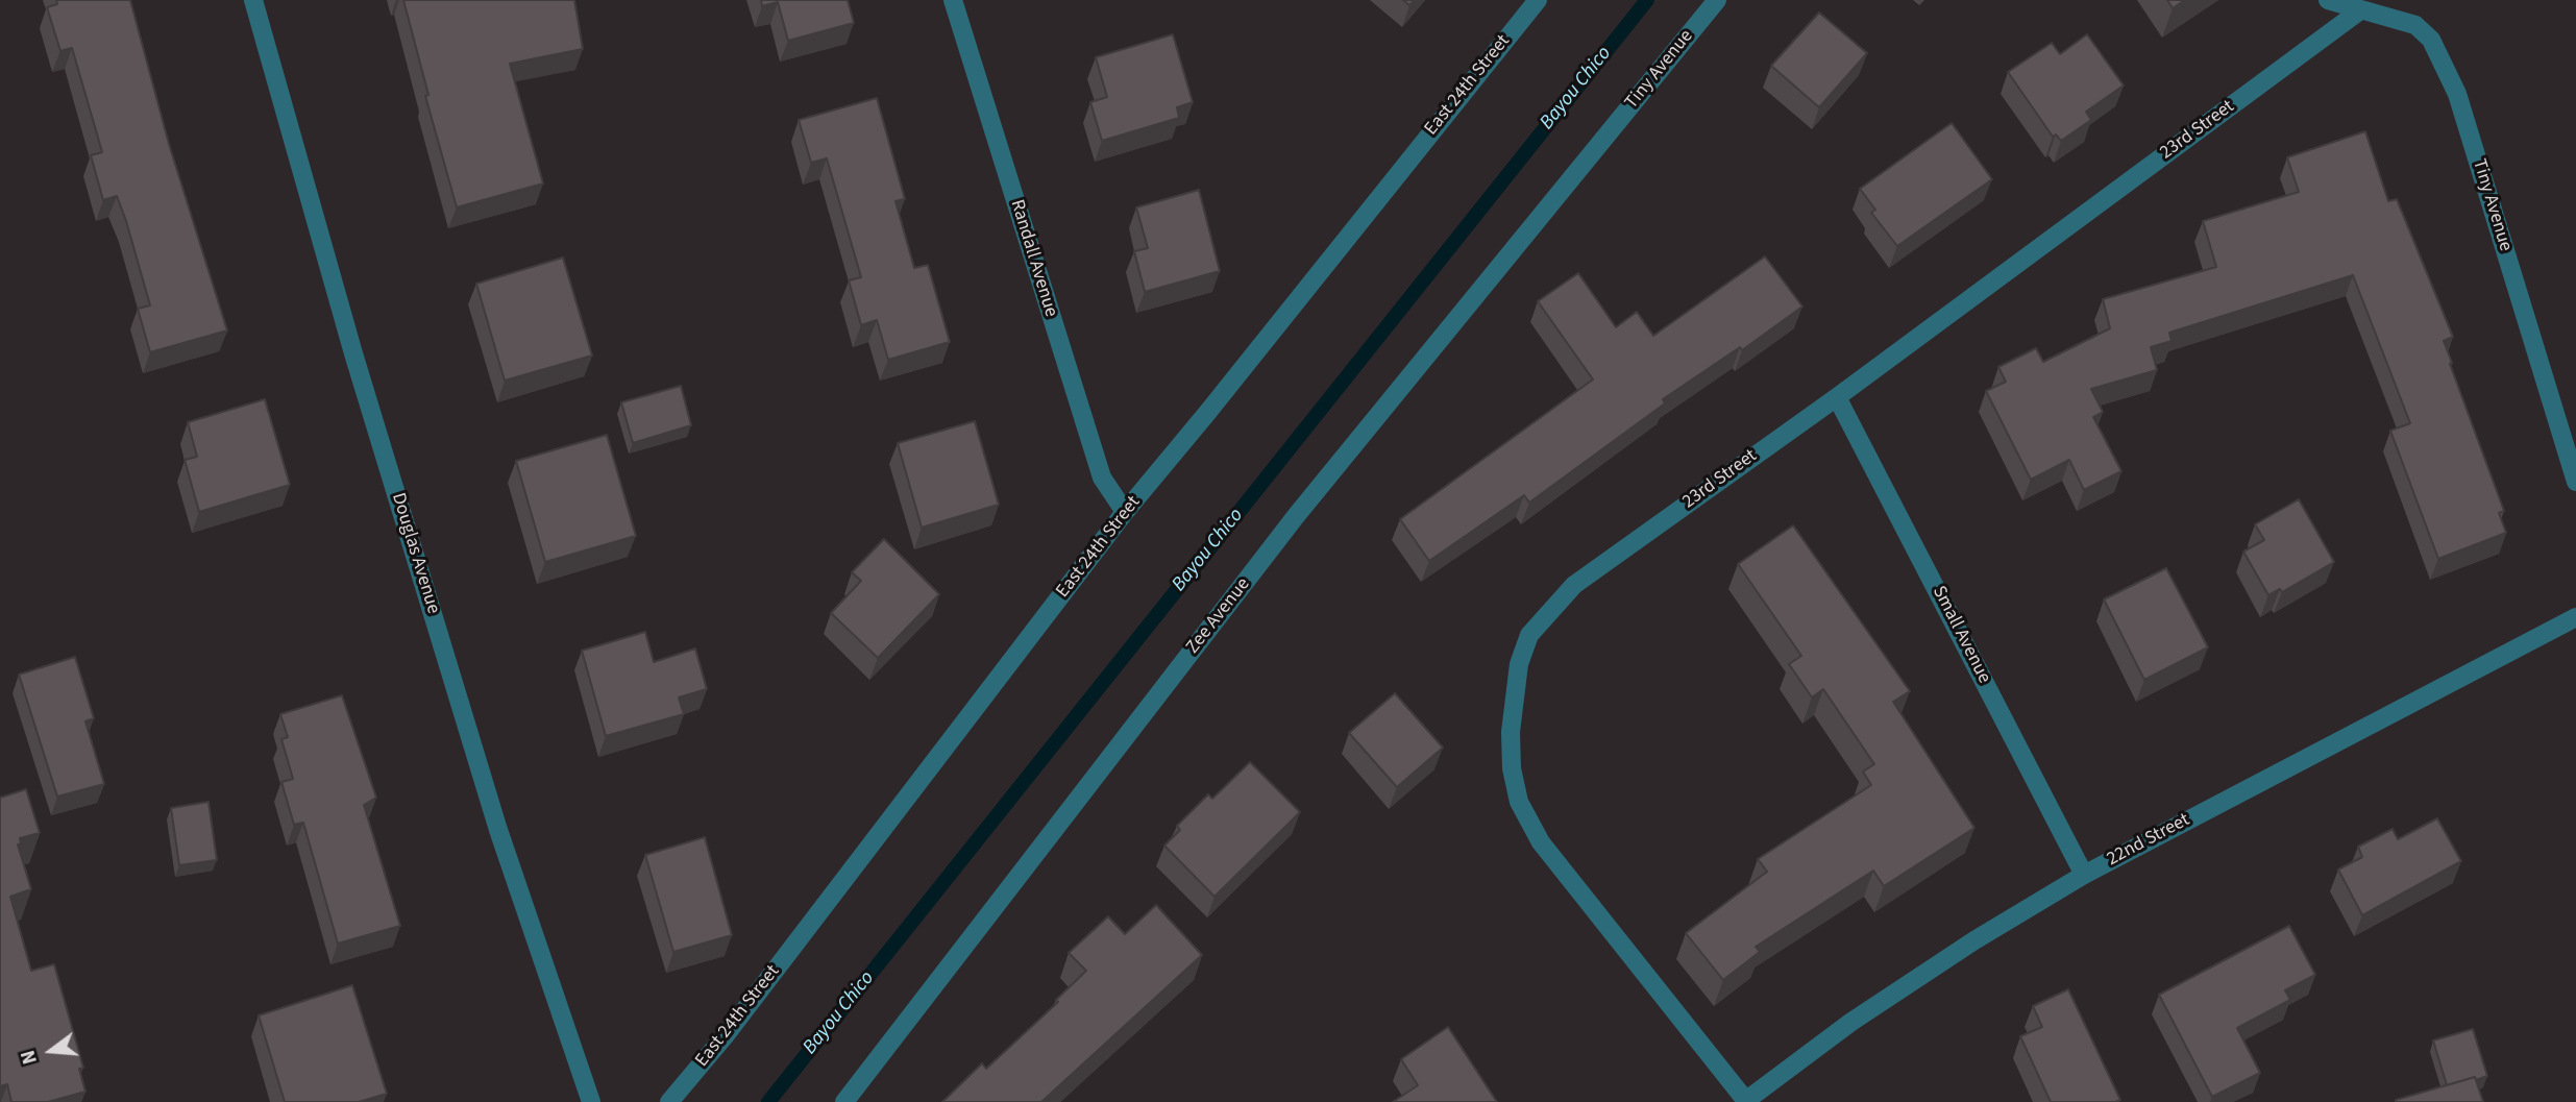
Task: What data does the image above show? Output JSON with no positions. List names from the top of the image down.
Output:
{
  "streets": {
    "street": [
      "Tiny Avenue",
      "East 24th Street",
      "23rd Street",
      "Randall Avenue",
      "Douglas Avenue",
      "Zee Avenue",
      "Small Avenue",
      "22nd Street"
    ]
  },
  "crossings": [
    ["Tiny Avenue", "23rd Street"],
    ["Tiny Avenue", "Zee Avenue"],
    ["East 24th Street", "Randall Avenue"],
    ["23rd Street", "Small Avenue"],
    ["23rd Street", "22nd Street"],
    ["Small Avenue", "22nd Street"]
  ],
  "water": ["Bayou Chico"],
  "north": "left"
}
